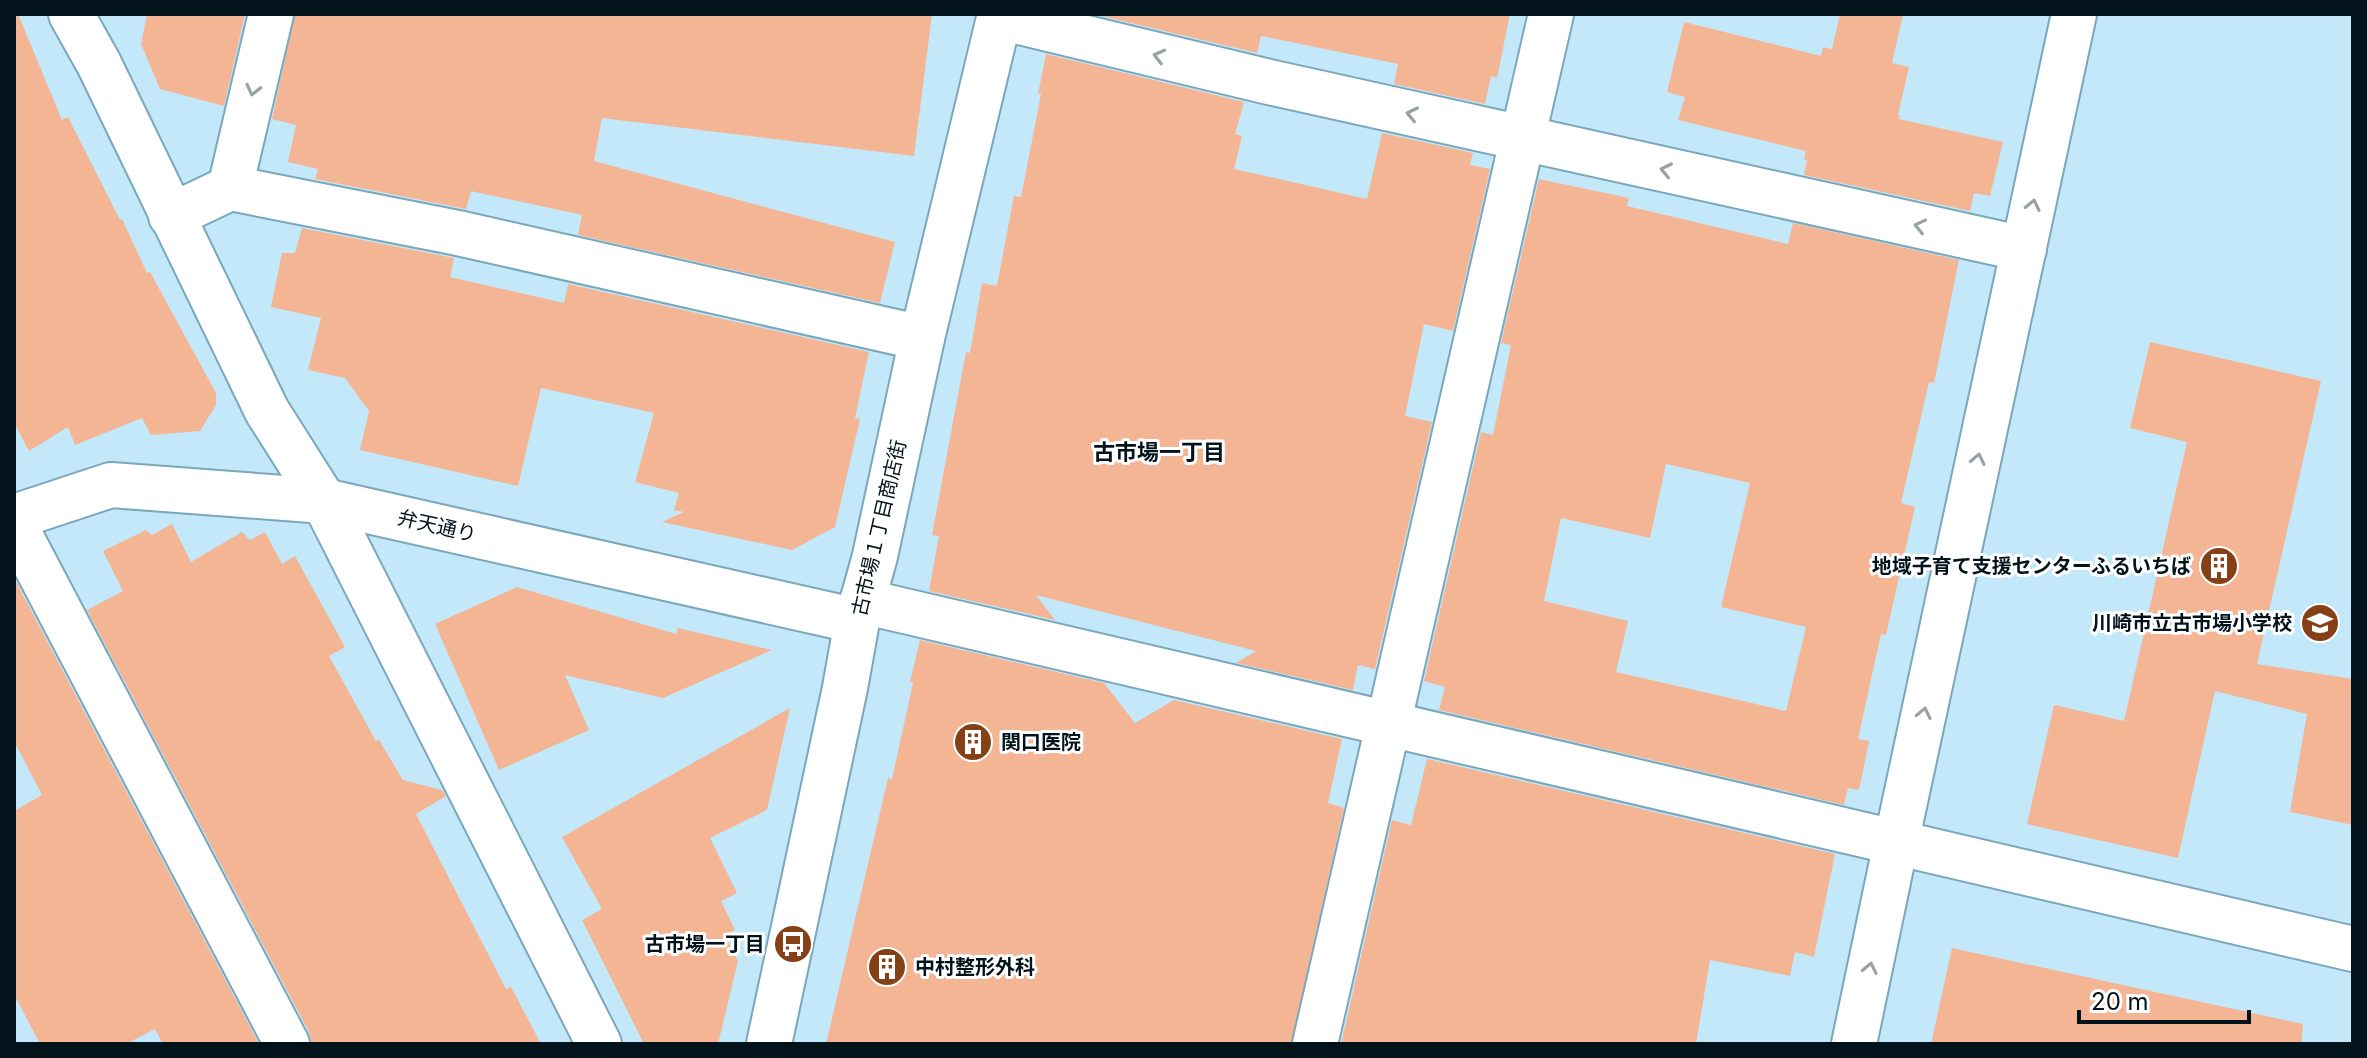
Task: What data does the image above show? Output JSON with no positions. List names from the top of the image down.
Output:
{
  "streets": {
    "street": ["弁天通り", "古市場１丁目商店街"]
  },
  "crossings": [
    ["弁天通り", "古市場１丁目商店街"]
  ],
  "districts": ["古市場一丁目"],
  "places": {
    "building": ["地域子育て支援センターふるいちば", "関口医院", "中村整形外科"],
    "school or university": ["川崎市立古市場小学校"],
    "bus stop": ["古市場一丁目"]
  },
  "scale_bar": "20 m"
}
